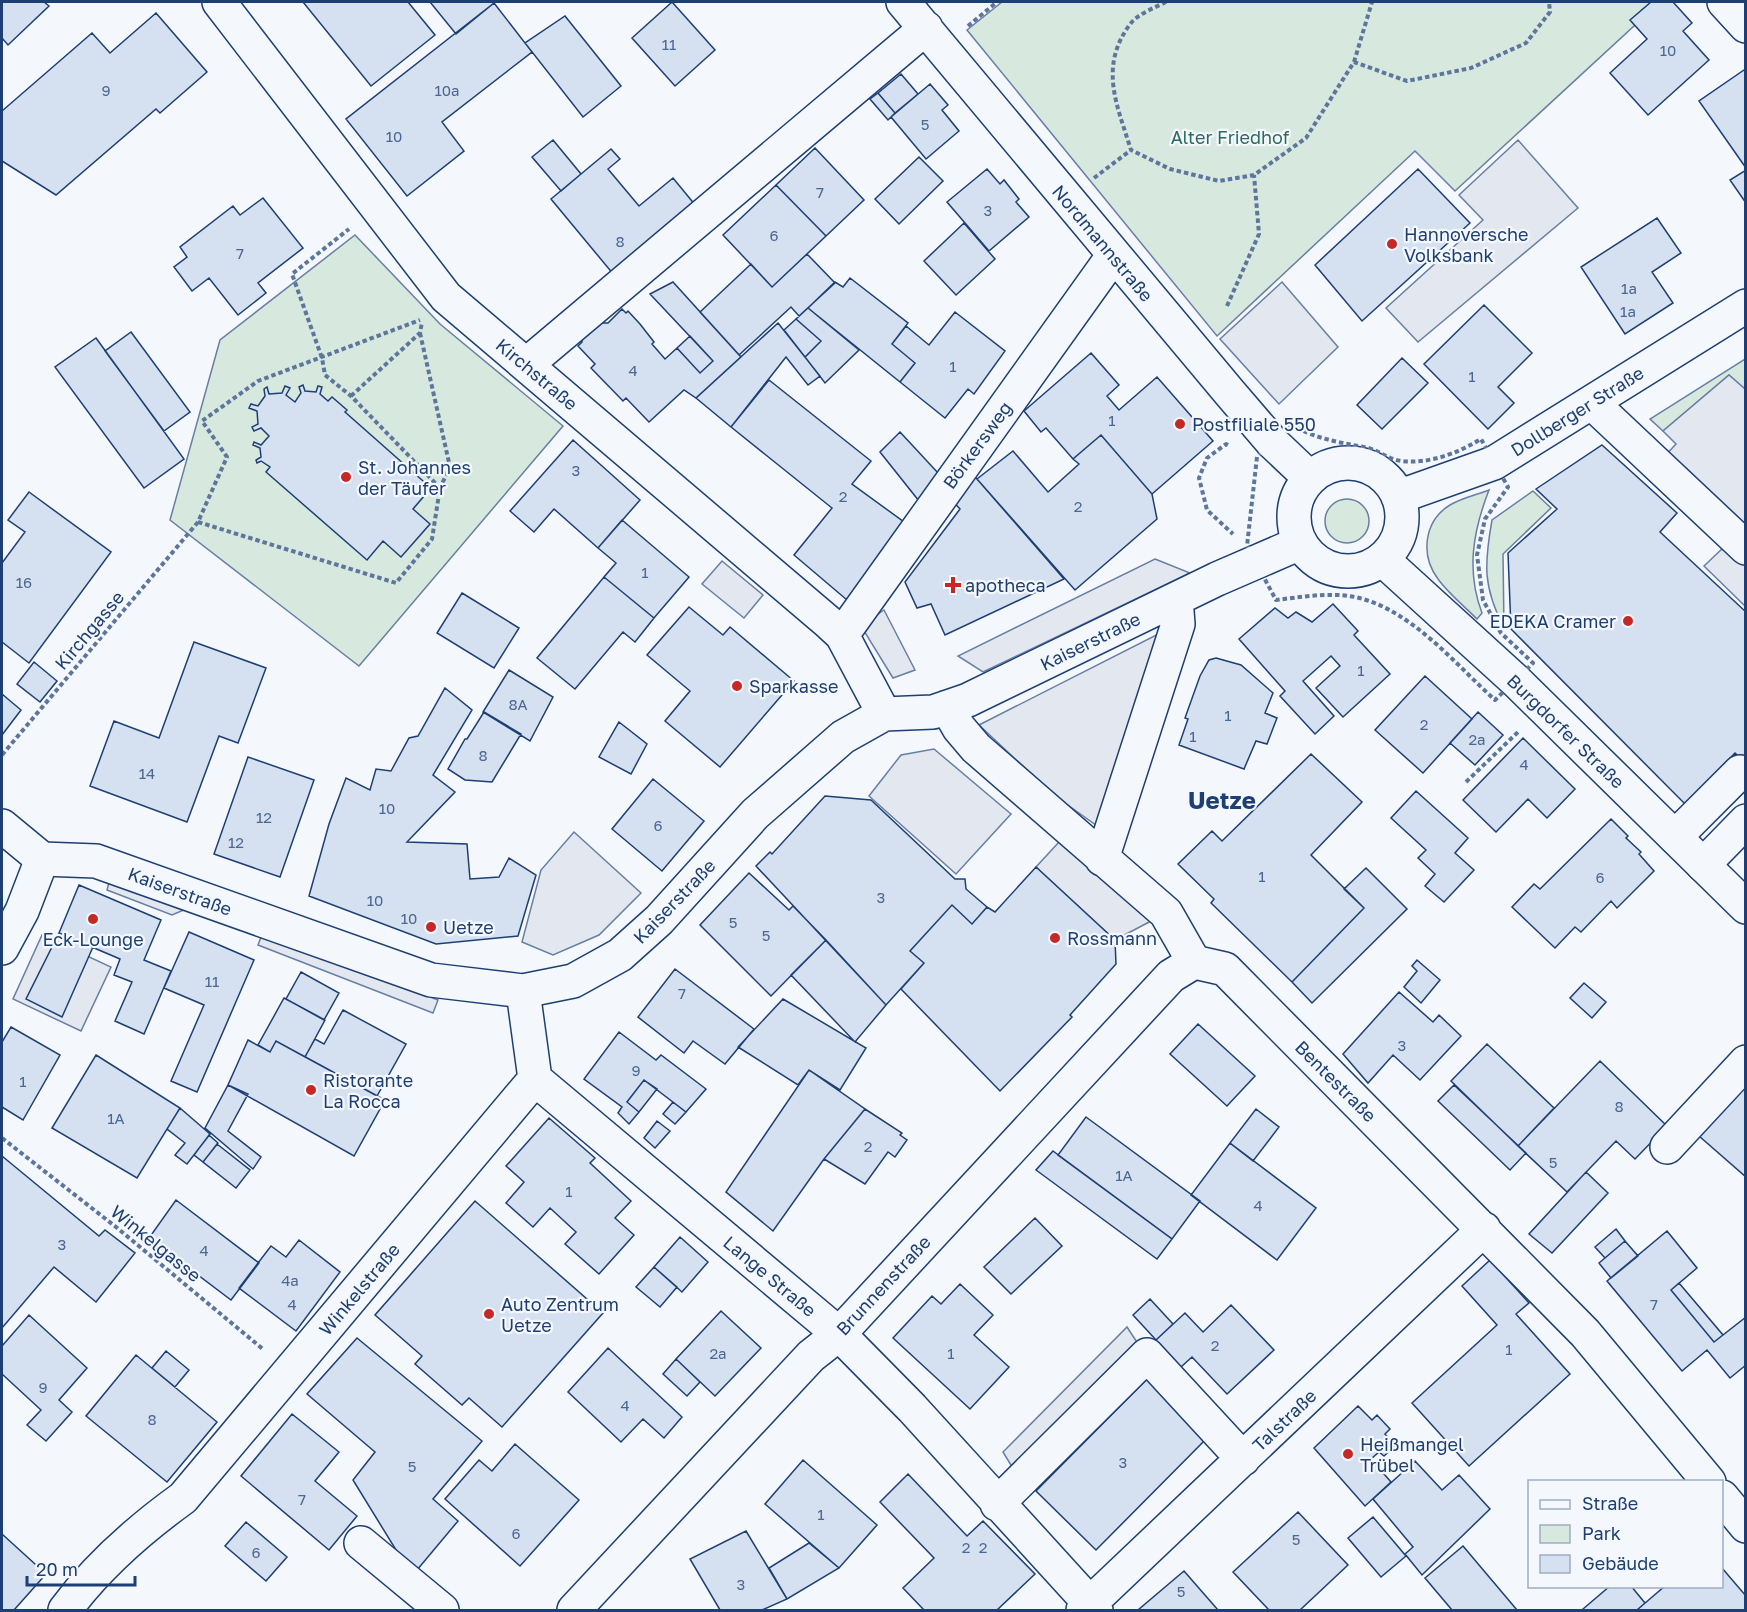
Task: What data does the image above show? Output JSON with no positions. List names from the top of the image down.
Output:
{
  "streets": {
    "street": [
      "Nordmannstraße",
      "Kirchstraße",
      "Dollberger Straße",
      "Börkersweg",
      "Kaiserstraße",
      "Burgdorfer Straße",
      "Bentestraße",
      "Lange Straße",
      "Brunnenstraße",
      "Winkelstraße",
      "Talstraße"
    ],
    "path": ["Kirchgasse", "Winkelgasse"]
  },
  "crossings": [
    ["Nordmannstraße", "Dollberger Straße"],
    ["Nordmannstraße", "Börkersweg"],
    ["Nordmannstraße", "Kaiserstraße"],
    ["Nordmannstraße", "Burgdorfer Straße"],
    ["Kirchstraße", "Börkersweg"],
    ["Kirchstraße", "Kaiserstraße"],
    ["Dollberger Straße", "Kaiserstraße"],
    ["Dollberger Straße", "Burgdorfer Straße"],
    ["Kaiserstraße", "Burgdorfer Straße"],
    ["Bentestraße", "Brunnenstraße"],
    ["Bentestraße", "Talstraße"],
    ["Winkelgasse", "Winkelstraße"],
    ["Lange Straße", "Brunnenstraße"],
    ["Lange Straße", "Winkelstraße"],
    ["Lange Straße", "Talstraße"]
  ],
  "districts": ["Uetze"],
  "parks": ["Alter Friedhof"],
  "places": {
    "other": [
      "Hannoversche Volksbank",
      "Postfiliale 550",
      "St. Johannes der Täufer",
      "EDEKA Cramer",
      "Sparkasse",
      "Eck-Lounge",
      "Uetze",
      "Rossmann",
      "Ristorante La Rocca",
      "Auto Zentrum Uetze",
      "Heißmangel Trübel"
    ],
    "health": ["apotheca"]
  },
  "house_numbers": [
    "11",
    "10",
    "9",
    "10a",
    "5",
    "10",
    "7",
    "3",
    "6",
    "8",
    "7",
    "1a",
    "1a",
    "1",
    "4",
    "1",
    "1",
    "3",
    "2",
    "2",
    "1",
    "16",
    "1",
    "8A",
    "1",
    "2",
    "1",
    "2a",
    "8",
    "4",
    "14",
    "10",
    "12",
    "6",
    "12",
    "1",
    "6",
    "3",
    "10",
    "10",
    "5",
    "5",
    "11",
    "7",
    "3",
    "9",
    "1",
    "8",
    "1A",
    "2",
    "5",
    "1A",
    "1",
    "4",
    "3",
    "4",
    "4a",
    "4",
    "7",
    "2",
    "1",
    "2a",
    "1",
    "9",
    "4",
    "8",
    "3",
    "5",
    "7",
    "1",
    "6",
    "5",
    "2",
    "2",
    "6",
    "3",
    "5"
  ],
  "legend": ["Straße", "Park", "Gebäude"],
  "scale_bar": "20 m"
}
